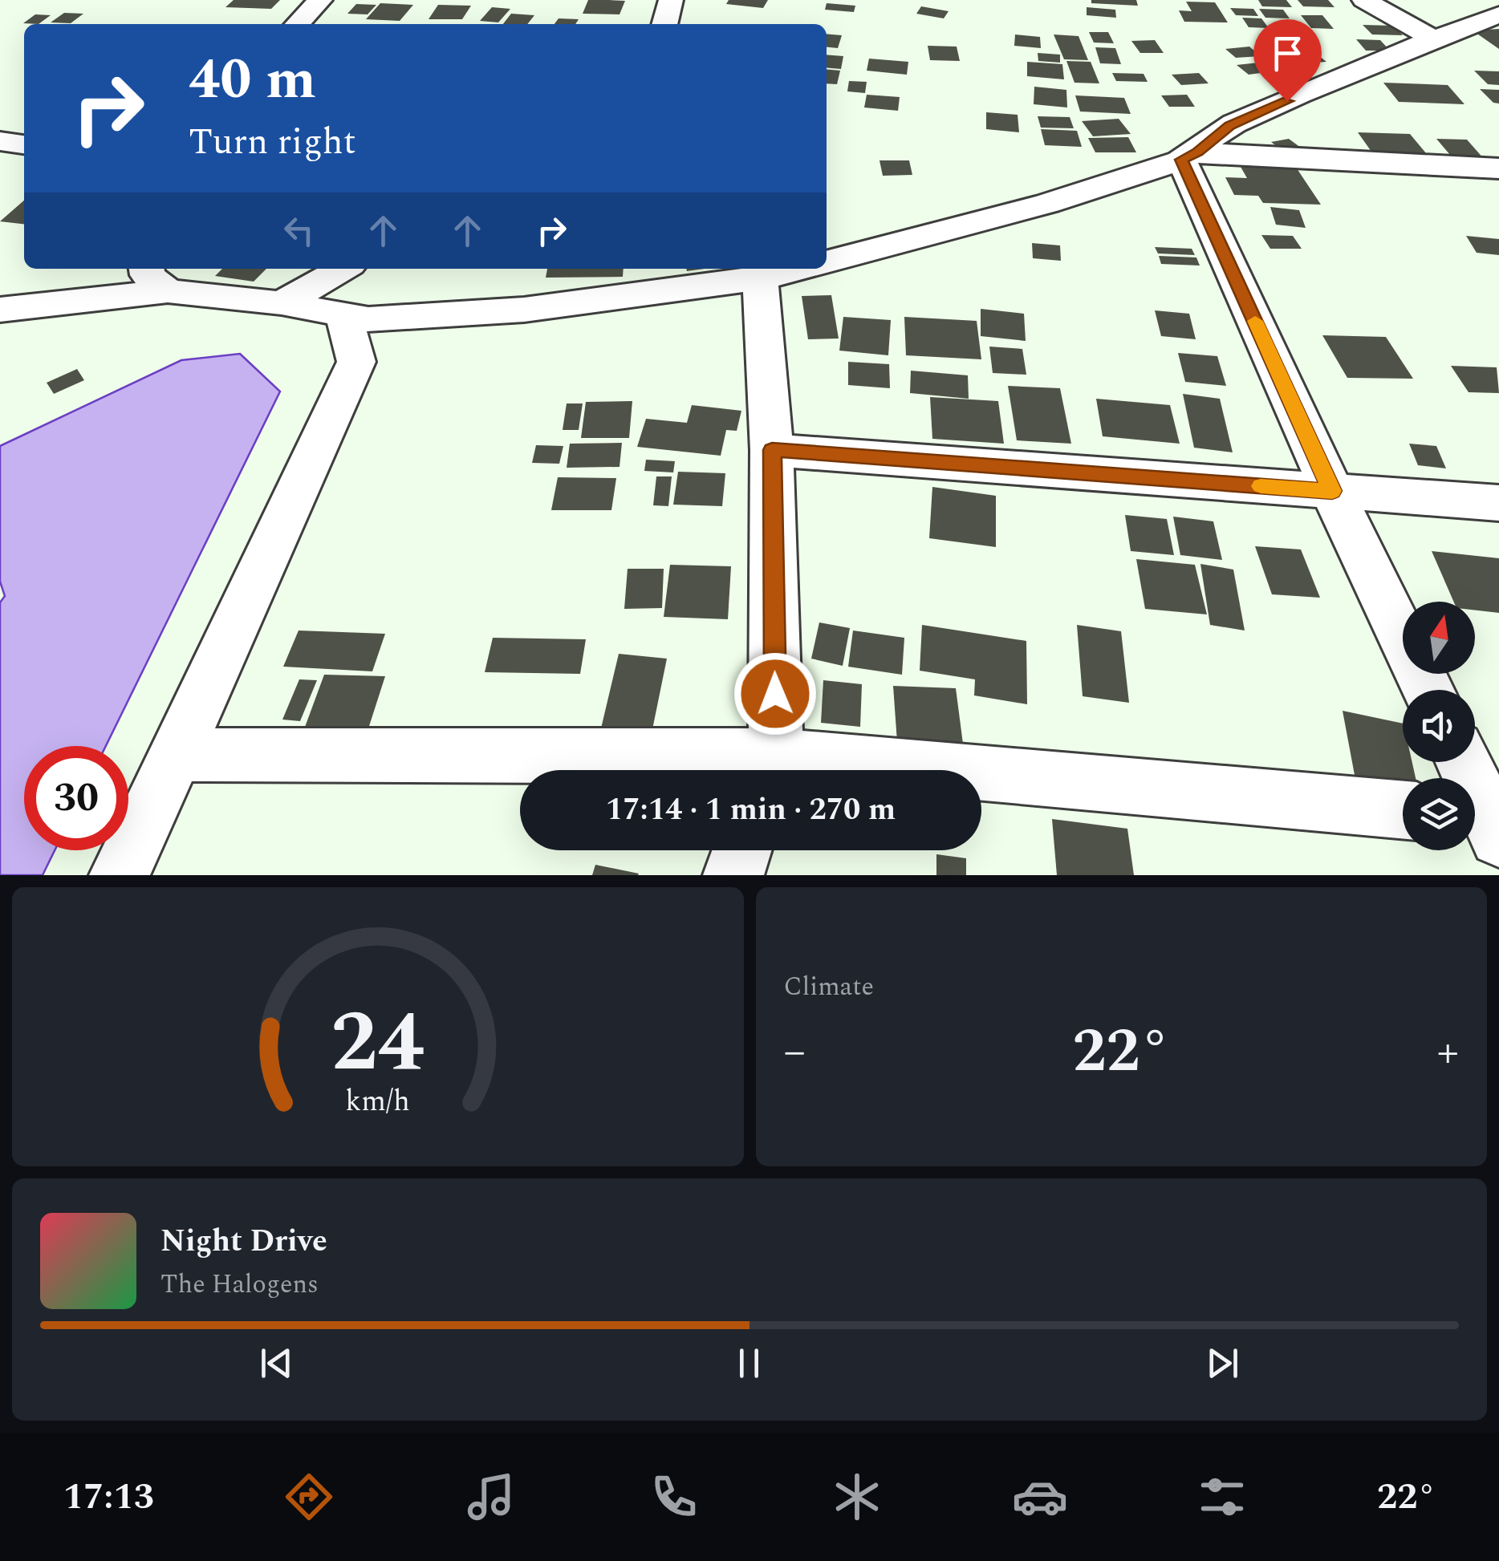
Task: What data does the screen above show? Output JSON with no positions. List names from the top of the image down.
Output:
{
  "north": "top",
  "page": {
    "turn": ["40 m", "Turn right"],
    "limit": "30",
    "trip": "17:14 · 1 min · 270 m",
    "tile": "Climate",
    "heat": ["−", "22°", "+"],
    "song": ["Night Drive", "The Halogens"],
    "tabs": ["17:13", "22°"],
    "gauge": ["24", "km/h"]
  }
}
